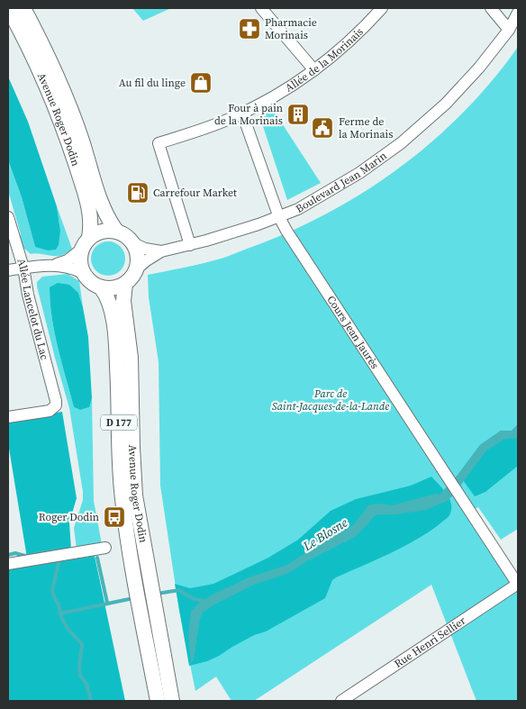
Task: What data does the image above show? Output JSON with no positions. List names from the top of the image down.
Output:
{
  "streets": {
    "main road": ["Avenue Roger Dodin", "D 177"],
    "street": [
      "Allée de la Morinais",
      "Boulevard Jean Marin",
      "Allée Lancelot du Lac",
      "Cours Jean Jaurès",
      "Rue Henri Sellier"
    ]
  },
  "crossings": [
    ["Allée de la Morinais", "Boulevard Jean Marin"],
    ["Allée de la Morinais", "Cours Jean Jaurès"],
    ["Avenue Roger Dodin", "Boulevard Jean Marin"],
    ["Boulevard Jean Marin", "Cours Jean Jaurès"],
    ["Cours Jean Jaurès", "Rue Henri Sellier"]
  ],
  "water": ["Le Blosne"],
  "parks": ["Parc de Saint-Jacques-de-la-Lande"],
  "places": {
    "pharmacy": ["Pharmacie Morinais"],
    "shop": ["Au fil du linge"],
    "building": ["Four à pain de la Morinais"],
    "public building": ["Ferme de la Morinais"],
    "fuel station": ["Carrefour Market"],
    "bus stop": ["Roger Dodin"]
  }
}
